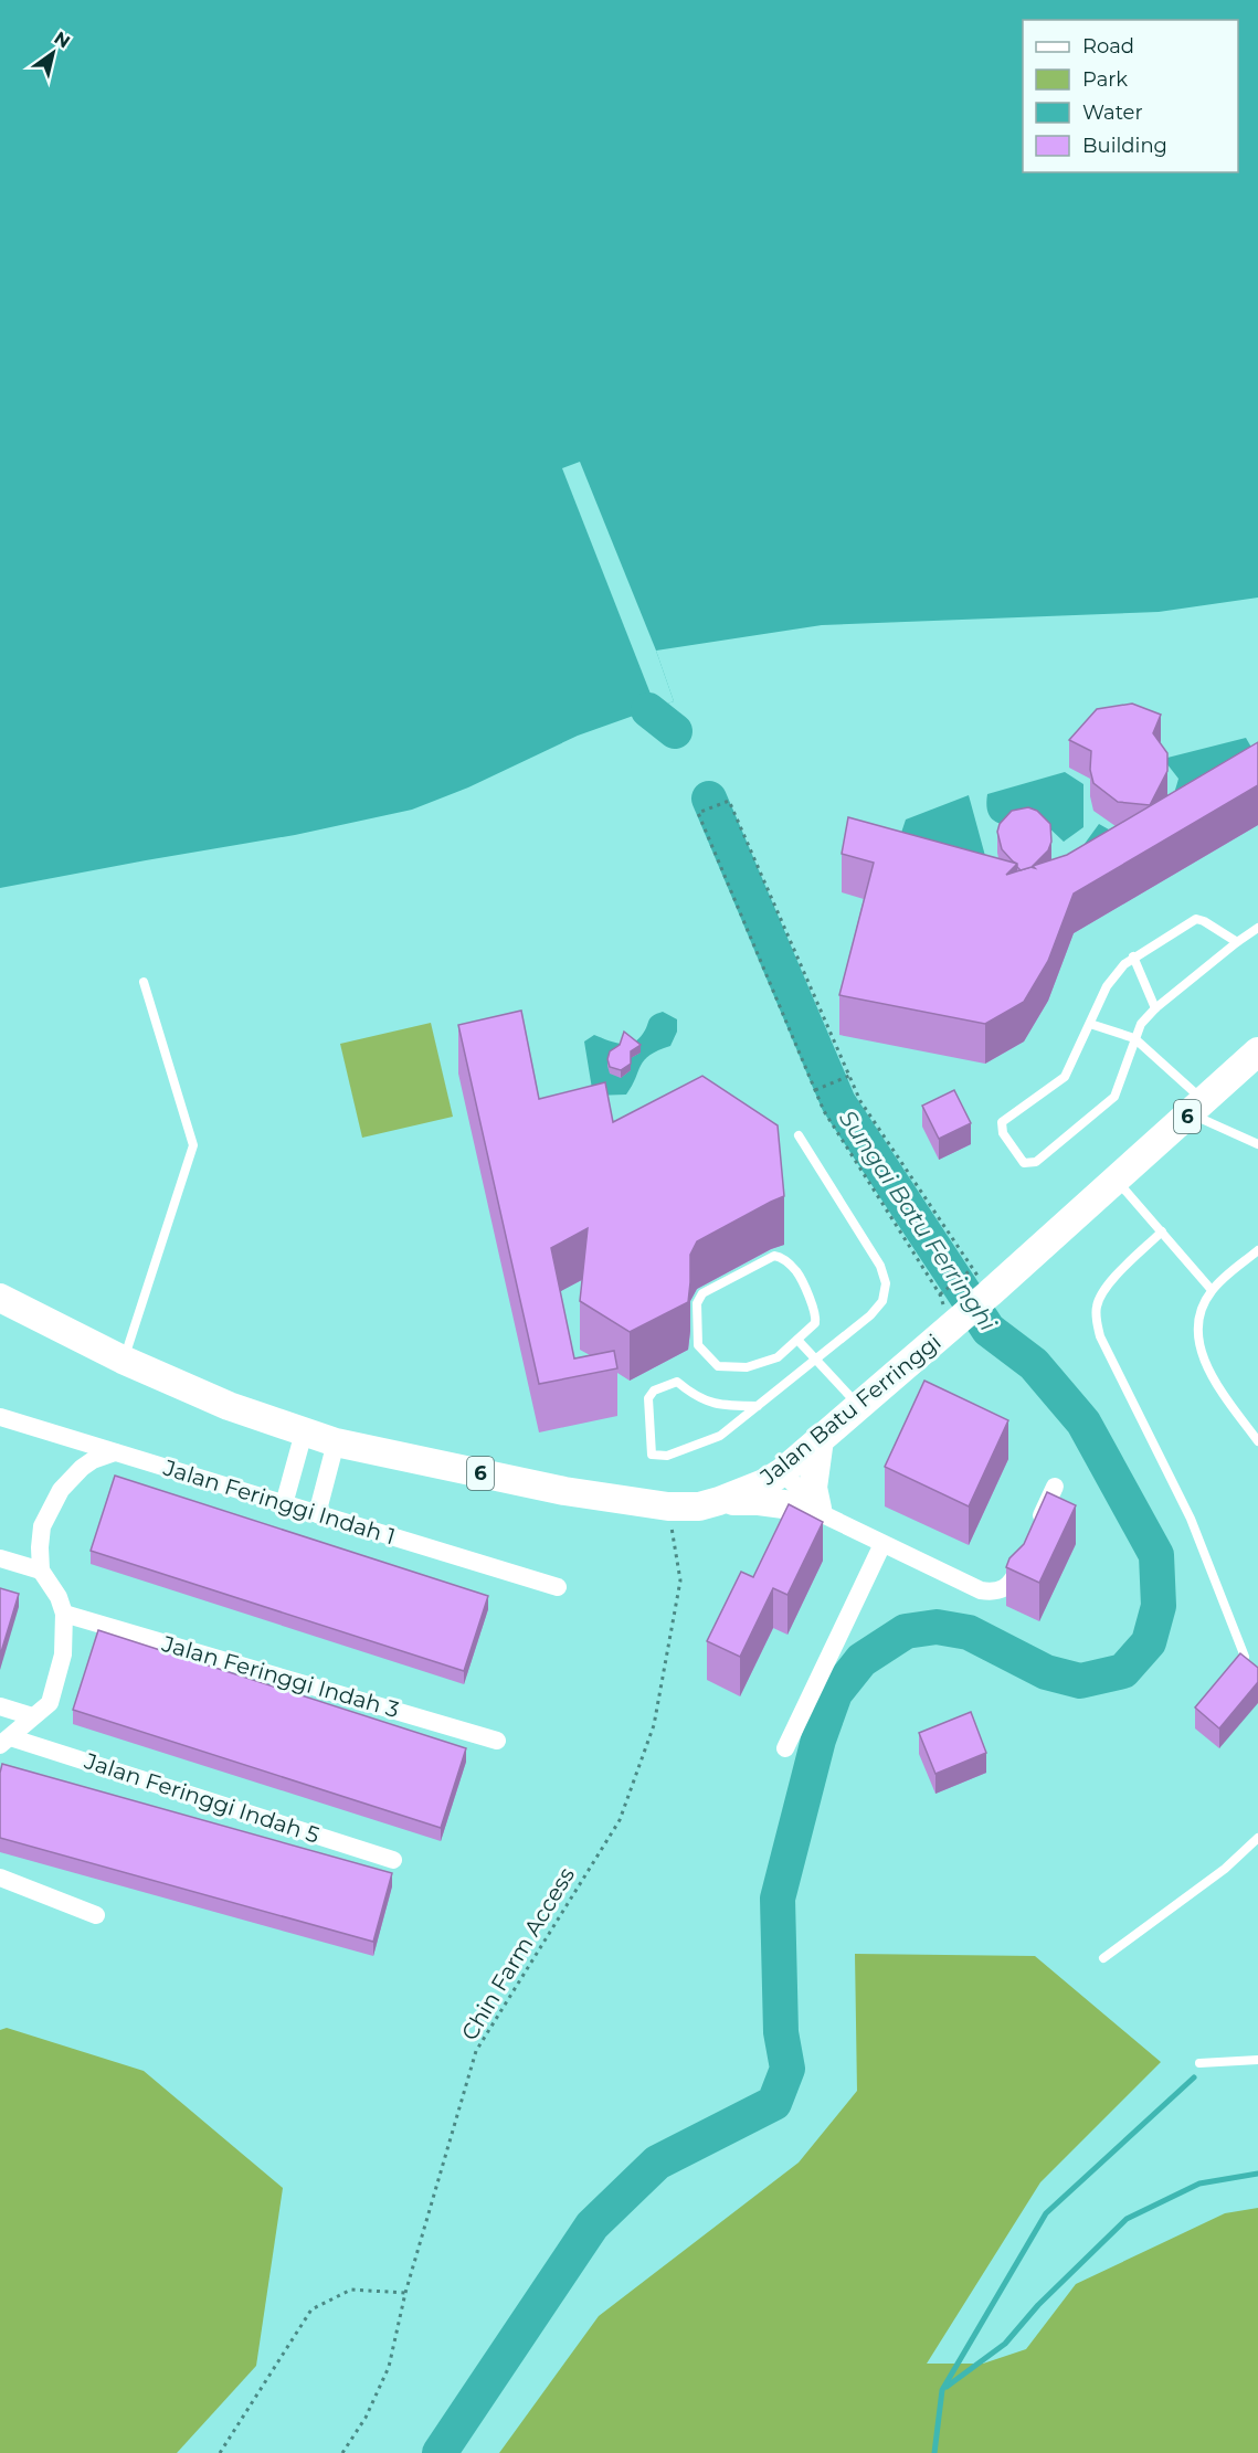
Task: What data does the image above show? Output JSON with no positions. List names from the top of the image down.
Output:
{
  "streets": {
    "main road": ["6", "Jalan Batu Ferringgi"],
    "street": ["Jalan Feringgi Indah 1", "Jalan Feringgi Indah 3", "Jalan Feringgi Indah 5"],
    "path": ["Chin Farm Access"]
  },
  "crossings": [
    ["6", "Jalan Batu Ferringgi"],
    ["Jalan Batu Ferringgi", "Chin Farm Access"]
  ],
  "water": ["Sungai Batu Ferringhi"],
  "legend": [
    "Road",
    "Park",
    "Water",
    "Building"
  ],
  "north": "top right"
}
